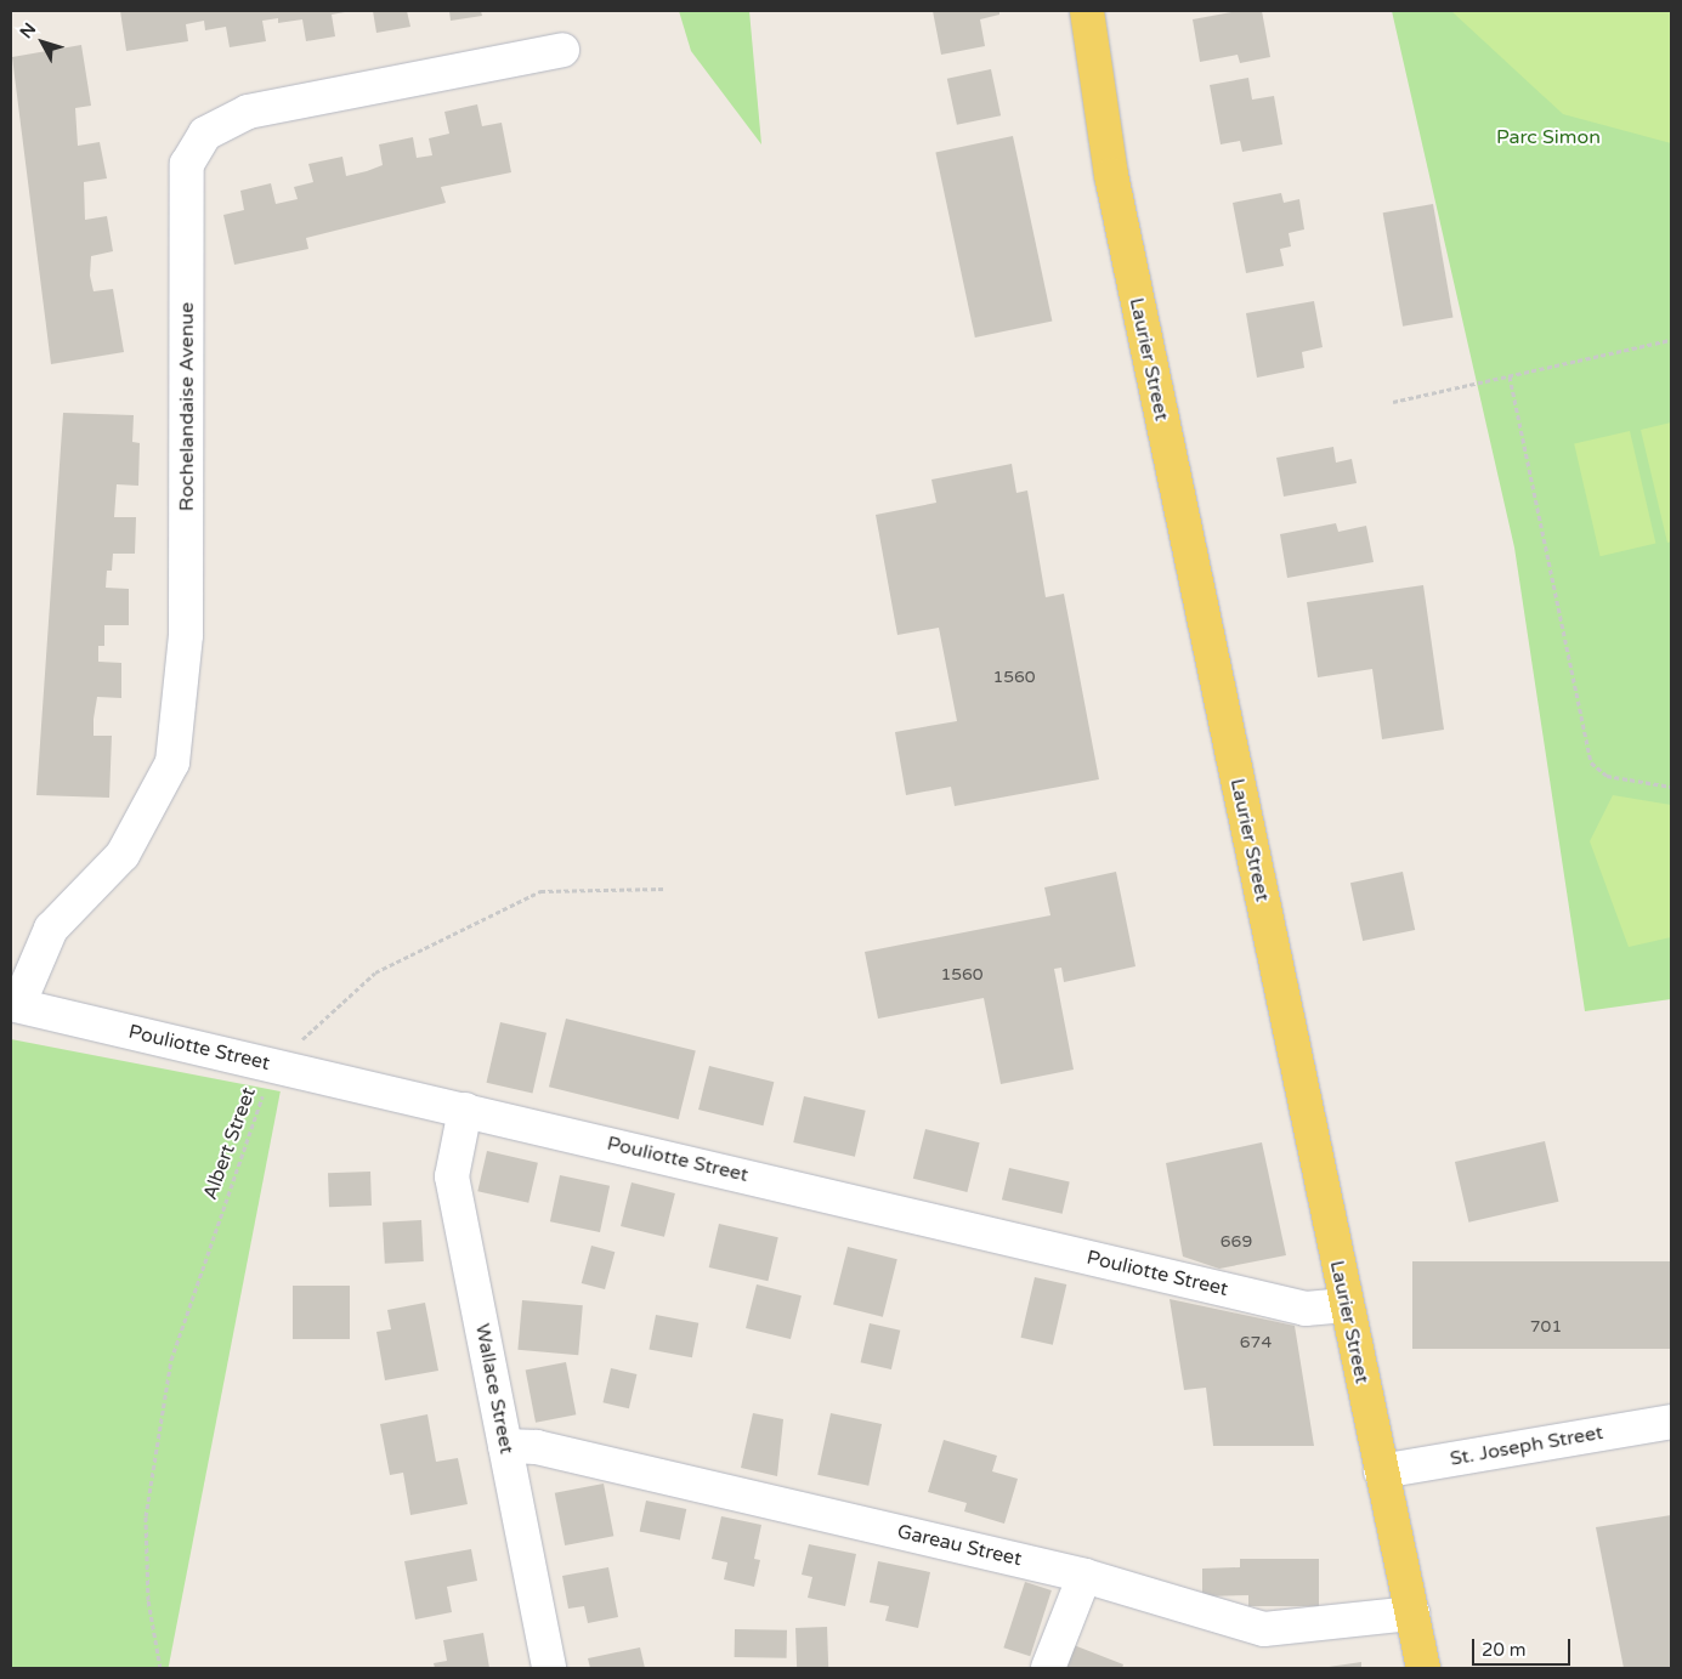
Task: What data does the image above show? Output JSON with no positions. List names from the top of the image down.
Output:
{
  "streets": {
    "main road": ["Laurier Street"],
    "street": [
      "Rochelandaise Avenue",
      "Pouliotte Street",
      "Wallace Street",
      "St. Joseph Street",
      "Gareau Street"
    ],
    "path": ["Albert Street"]
  },
  "crossings": [
    ["Laurier Street", "Pouliotte Street"],
    ["Laurier Street", "St. Joseph Street"],
    ["Laurier Street", "Gareau Street"],
    ["Rochelandaise Avenue", "Pouliotte Street"],
    ["Pouliotte Street", "Albert Street"],
    ["Pouliotte Street", "Wallace Street"],
    ["Wallace Street", "Gareau Street"]
  ],
  "parks": ["Parc Simon"],
  "house_numbers": [
    "1560",
    "1560",
    "669",
    "701",
    "674"
  ],
  "scale_bar": "20 m",
  "north": "top left"
}
